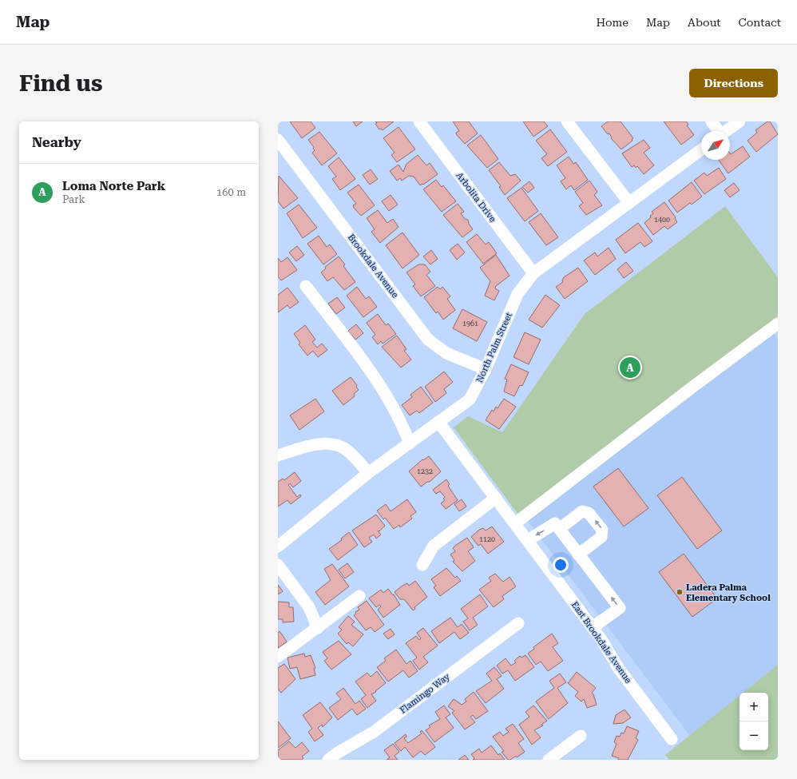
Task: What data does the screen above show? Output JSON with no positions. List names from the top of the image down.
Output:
{
  "streets": {
    "street": [
      "Arbolita Drive",
      "Brookdale Avenue",
      "North Palm Street",
      "East Brookdale Avenue",
      "Flamingo Way"
    ]
  },
  "crossings": [
    ["Arbolita Drive", "North Palm Street"],
    ["Brookdale Avenue", "North Palm Street"],
    ["North Palm Street", "East Brookdale Avenue"]
  ],
  "places": ["Ladera Palma Elementary School"],
  "house_numbers": [
    "1400",
    "1961",
    "1232",
    "1120"
  ],
  "north": "top right",
  "page": {
    "header": "Map",
    "nav": [
      "Home",
      "Map",
      "About",
      "Contact"
    ],
    "buttons": "Directions",
    "title": "Find us",
    "heading": "Nearby",
    "list": [
      {
        "mark": "A",
        "name": "Loma Norte Park",
        "note": "Park",
        "value": "160 m"
      }
    ],
    "pins": "A",
    "map_buttons": ["+", "−"]
  }
}
